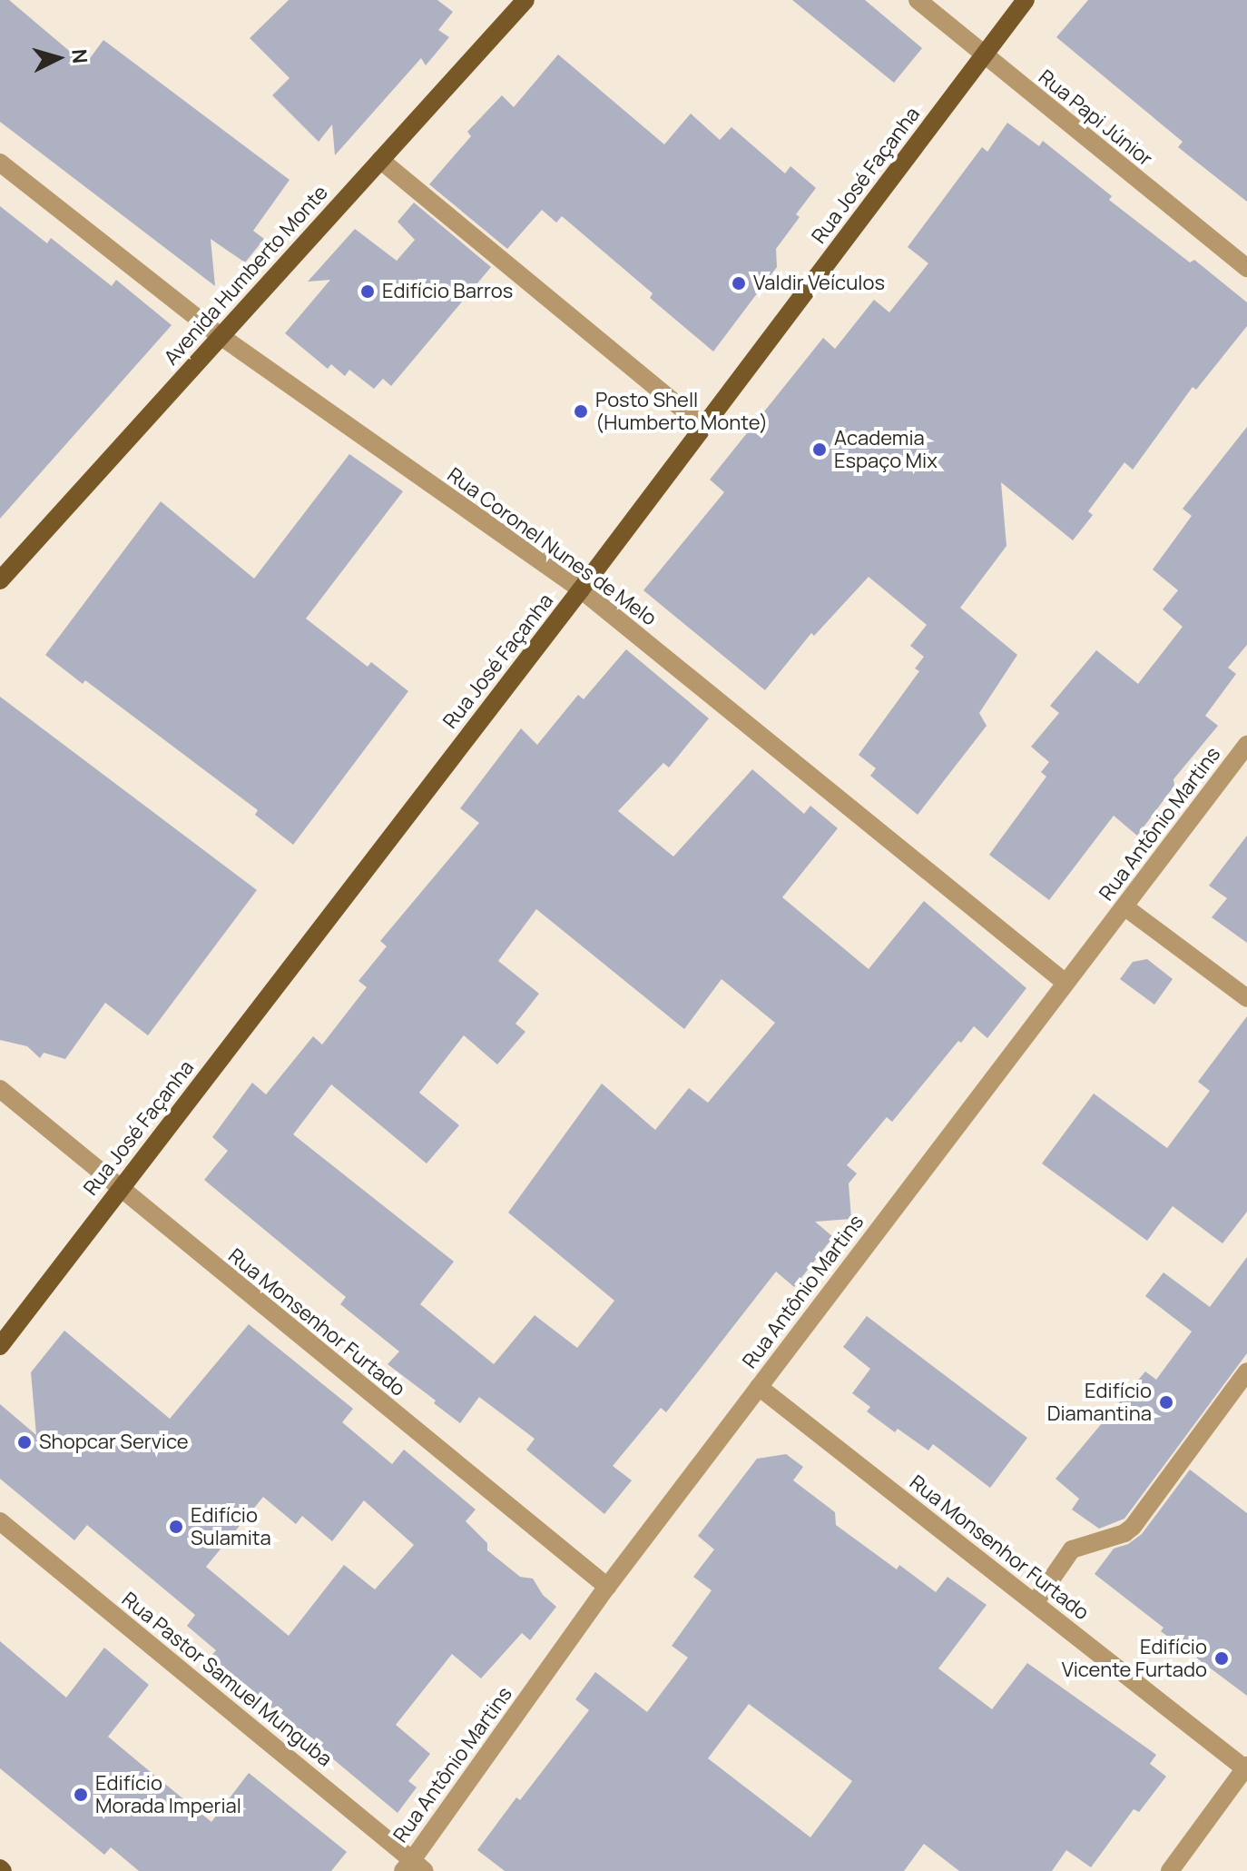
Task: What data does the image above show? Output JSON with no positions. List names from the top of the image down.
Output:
{
  "streets": {
    "main road": ["Rua José Façanha", "Avenida Humberto Monte"],
    "street": [
      "Rua Papi Júnior",
      "Rua Coronel Nunes de Melo",
      "Rua Antônio Martins",
      "Rua Monsenhor Furtado",
      "Rua Pastor Samuel Munguba"
    ]
  },
  "crossings": [
    ["Rua Papi Júnior", "Rua José Façanha"],
    ["Rua José Façanha", "Rua Coronel Nunes de Melo"],
    ["Rua José Façanha", "Rua Monsenhor Furtado"],
    ["Avenida Humberto Monte", "Rua Coronel Nunes de Melo"],
    ["Rua Coronel Nunes de Melo", "Rua Antônio Martins"],
    ["Rua Antônio Martins", "Rua Monsenhor Furtado"],
    ["Rua Antônio Martins", "Rua Pastor Samuel Munguba"]
  ],
  "places": [
    "Valdir Veículos",
    "Edifício Barros",
    "Posto Shell (Humberto Monte)",
    "Academia Espaço Mix",
    "Edifício Diamantina",
    "Shopcar Service",
    "Edifício Sulamita",
    "Edifício Vicente Furtado",
    "Edifício Morada Imperial"
  ],
  "north": "right"
}
